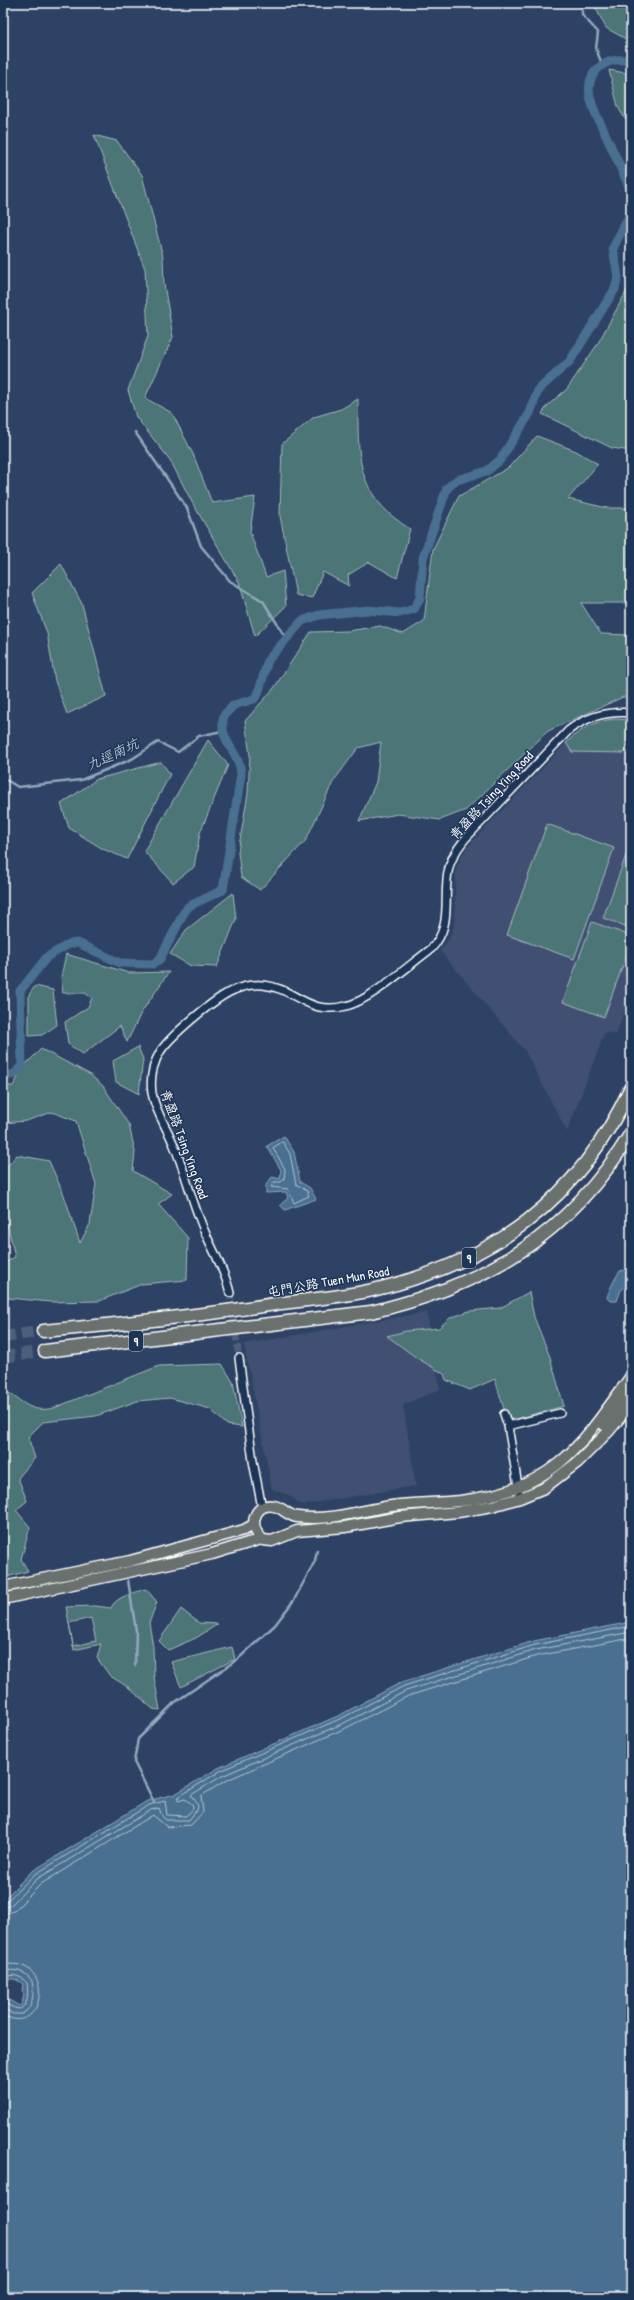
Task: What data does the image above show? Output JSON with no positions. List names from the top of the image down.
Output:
{
  "streets": {
    "highway": ["9", "屯門公路 Tuen Mun Road"],
    "street": ["青盈路 Tsing Ying Road"]
  },
  "water": ["九逕南坑"]
}
